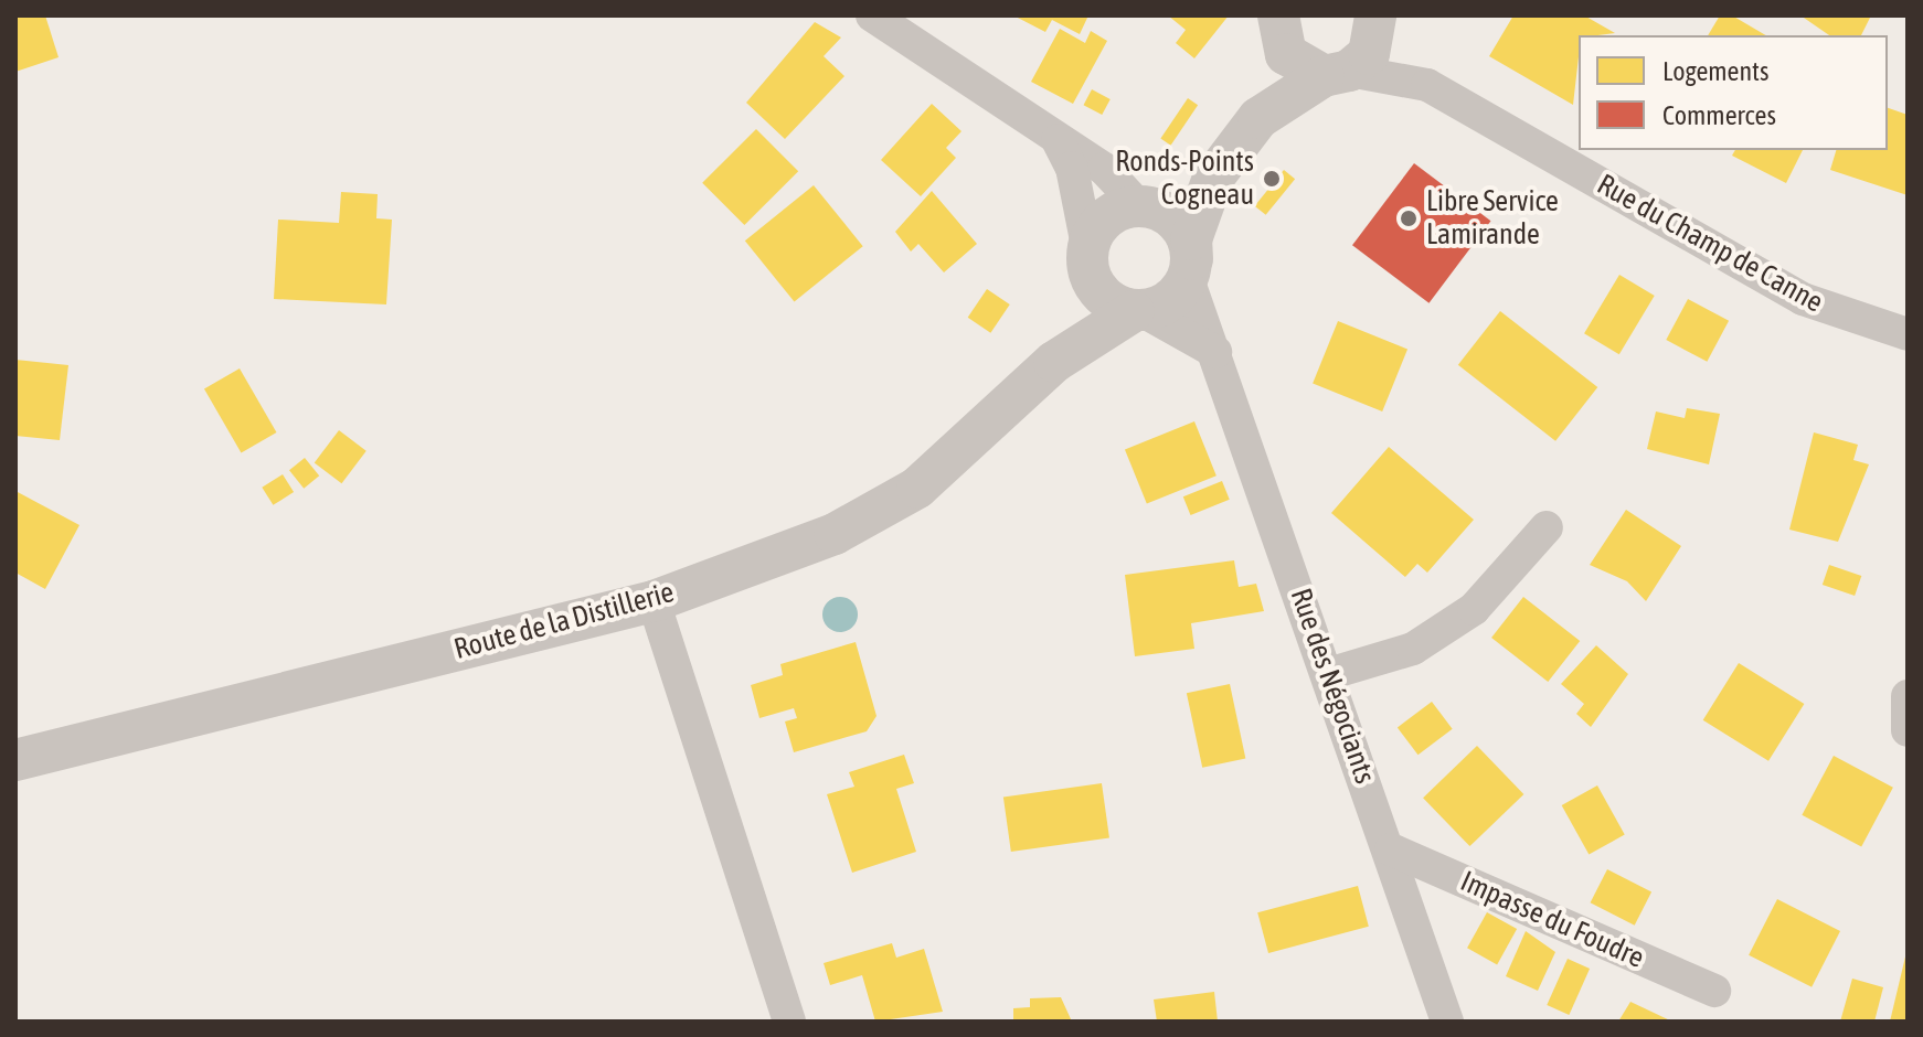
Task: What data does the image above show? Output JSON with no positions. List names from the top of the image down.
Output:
{
  "streets": {
    "street": [
      "Rue du Champ de Canne",
      "Route de la Distillerie",
      "Rue des Négociants",
      "Impasse du Foudre"
    ]
  },
  "crossings": [
    ["Route de la Distillerie", "Rue des Négociants"],
    ["Rue des Négociants", "Impasse du Foudre"]
  ],
  "places": ["Ronds-Points Cogneau", "Libre Service Lamirande"],
  "legend": ["Logements", "Commerces"]
}
